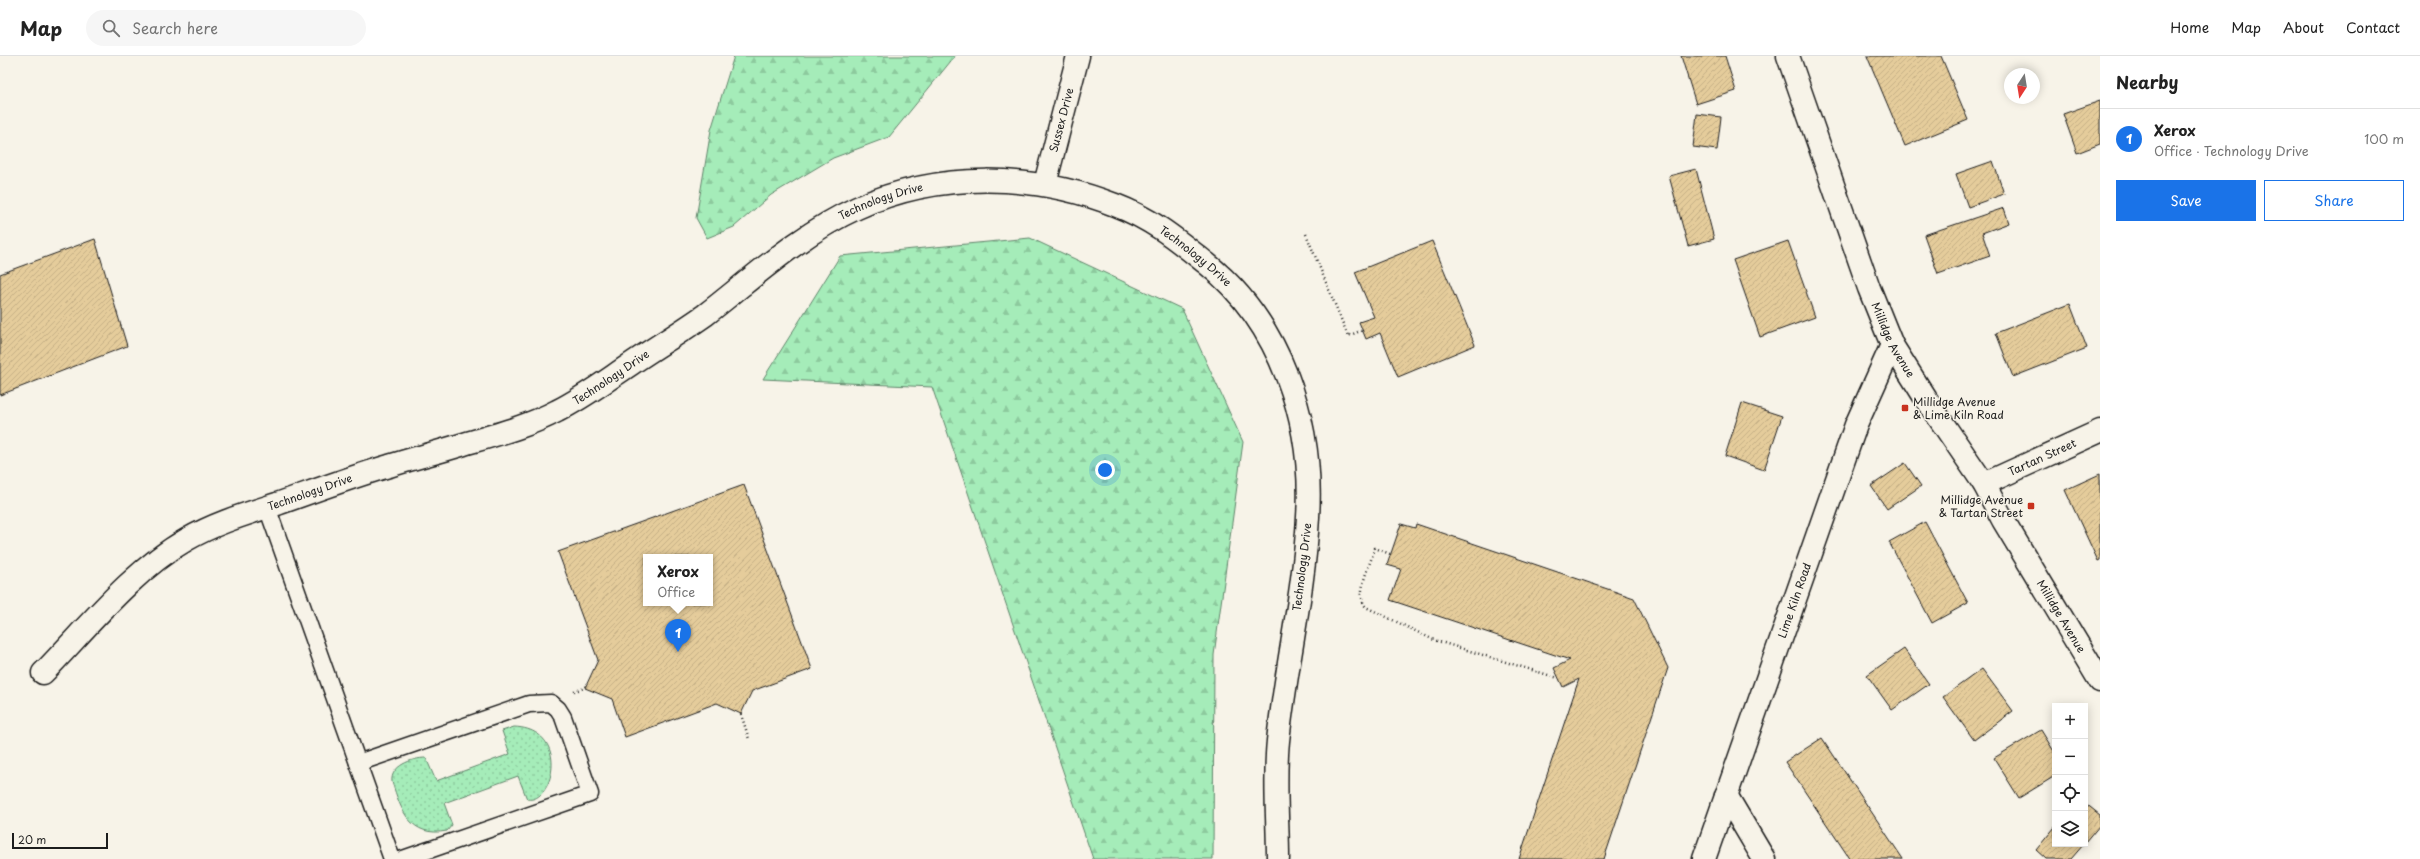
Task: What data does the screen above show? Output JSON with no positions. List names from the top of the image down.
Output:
{
  "streets": {
    "street": [
      "Sussex Drive",
      "Technology Drive",
      "Millidge Avenue",
      "Tartan Street",
      "Lime Kiln Road"
    ]
  },
  "crossings": [
    ["Sussex Drive", "Technology Drive"],
    ["Millidge Avenue", "Tartan Street"],
    ["Millidge Avenue", "Lime Kiln Road"]
  ],
  "places": {
    "transit": ["Millidge Avenue & Lime Kiln Road", "Millidge Avenue & Tartan Street"]
  },
  "scale_bar": "20 m",
  "north": "bottom",
  "page": {
    "header": "Map",
    "search": "Search here",
    "nav": [
      "Home",
      "Map",
      "About",
      "Contact"
    ],
    "heading": "Nearby",
    "list": [
      {
        "mark": "1",
        "name": "Xerox",
        "note": "Office · Technology Drive",
        "value": "100 m"
      }
    ],
    "buttons": ["Save", "Share"],
    "popup": ["Xerox", "Office"],
    "pins": "1",
    "map_buttons": ["+", "−"],
    "scale": "20 m"
  }
}
